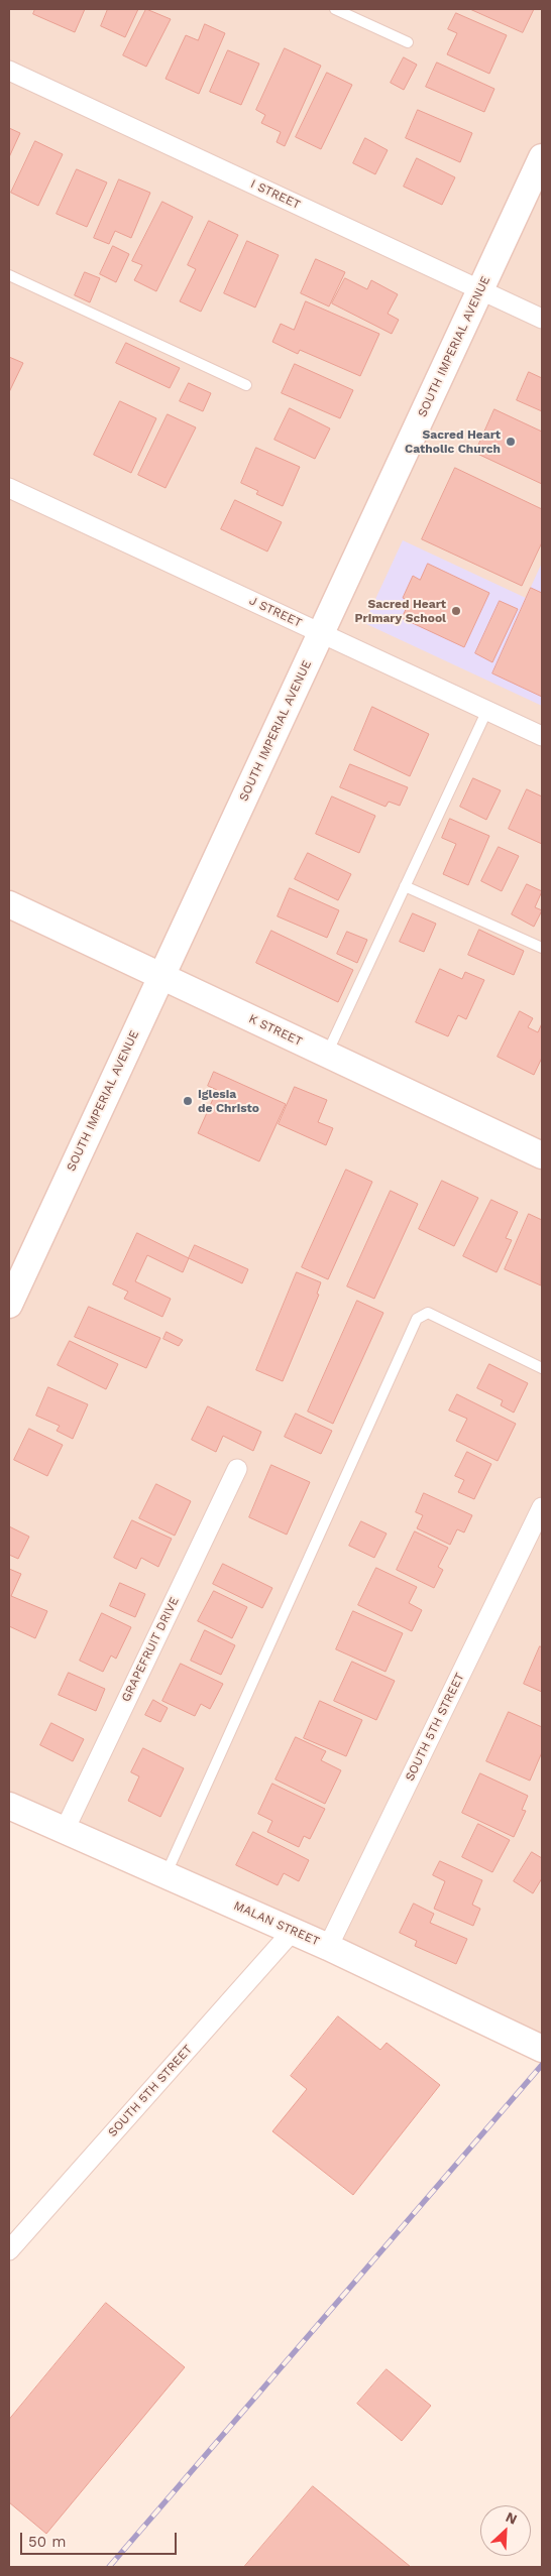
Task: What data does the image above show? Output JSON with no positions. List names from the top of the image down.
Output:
{
  "streets": {
    "main road": ["SOUTH IMPERIAL AVENUE", "K STREET", "MALAN STREET"],
    "street": [
      "I STREET",
      "J STREET",
      "GRAPEFRUIT DRIVE",
      "SOUTH 5TH STREET"
    ]
  },
  "crossings": [
    ["I STREET", "SOUTH IMPERIAL AVENUE"],
    ["SOUTH IMPERIAL AVENUE", "J STREET"],
    ["SOUTH IMPERIAL AVENUE", "K STREET"],
    ["GRAPEFRUIT DRIVE", "MALAN STREET"],
    ["SOUTH 5TH STREET", "MALAN STREET"]
  ],
  "places": ["Sacred Heart Catholic Church", "Sacred Heart Primary School", "Iglesia de Christo"],
  "scale_bar": "50 m",
  "north": "top right"
}
